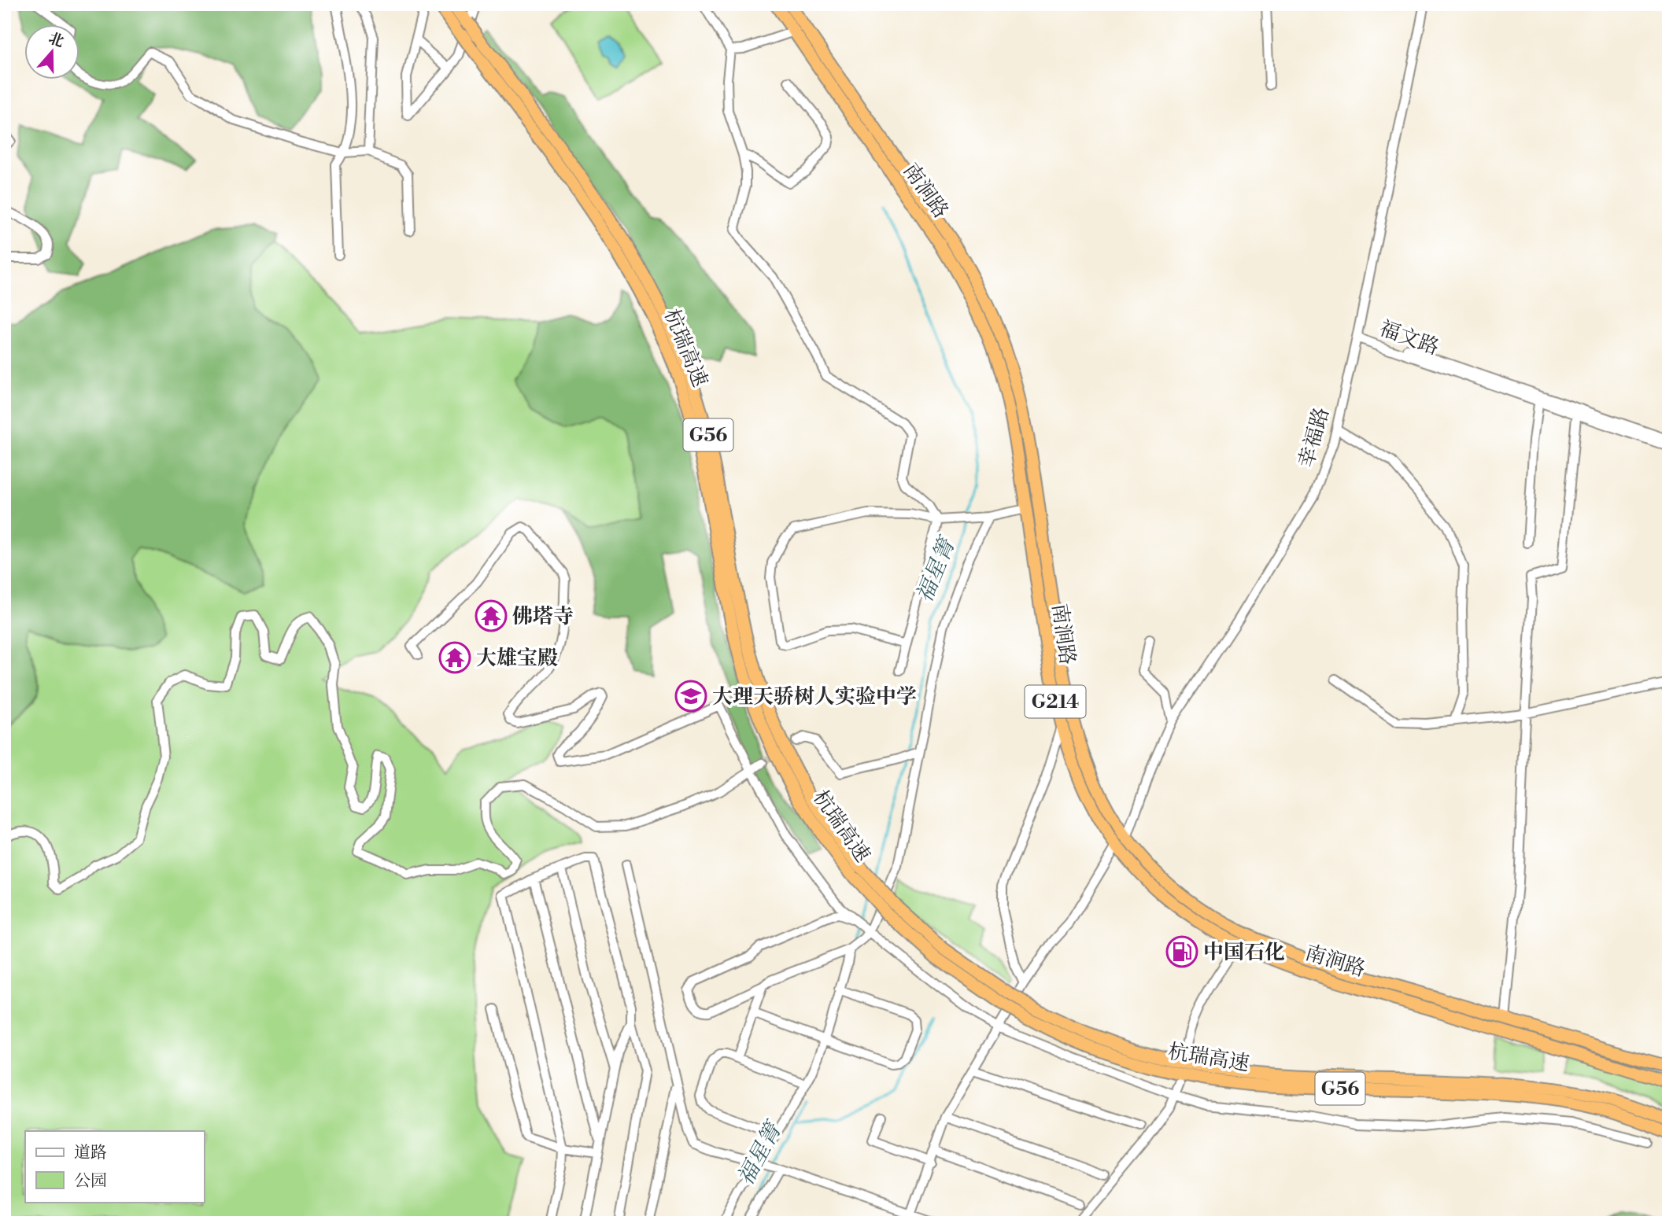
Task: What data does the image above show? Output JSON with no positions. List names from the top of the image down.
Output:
{
  "streets": {
    "highway": [
      "南涧路",
      "杭瑞高速",
      "G56",
      "G214"
    ],
    "street": ["福文路", "幸福路"]
  },
  "crossings": [
    ["南涧路", "幸福路"],
    ["福文路", "幸福路"]
  ],
  "water": ["福星箐"],
  "places": {
    "temple": ["佛塔寺", "大雄宝殿"],
    "school or university": ["大理天骄树人实验中学"],
    "fuel station": ["中国石化"]
  },
  "legend": ["道路", "公园"],
  "north": "top"
}
